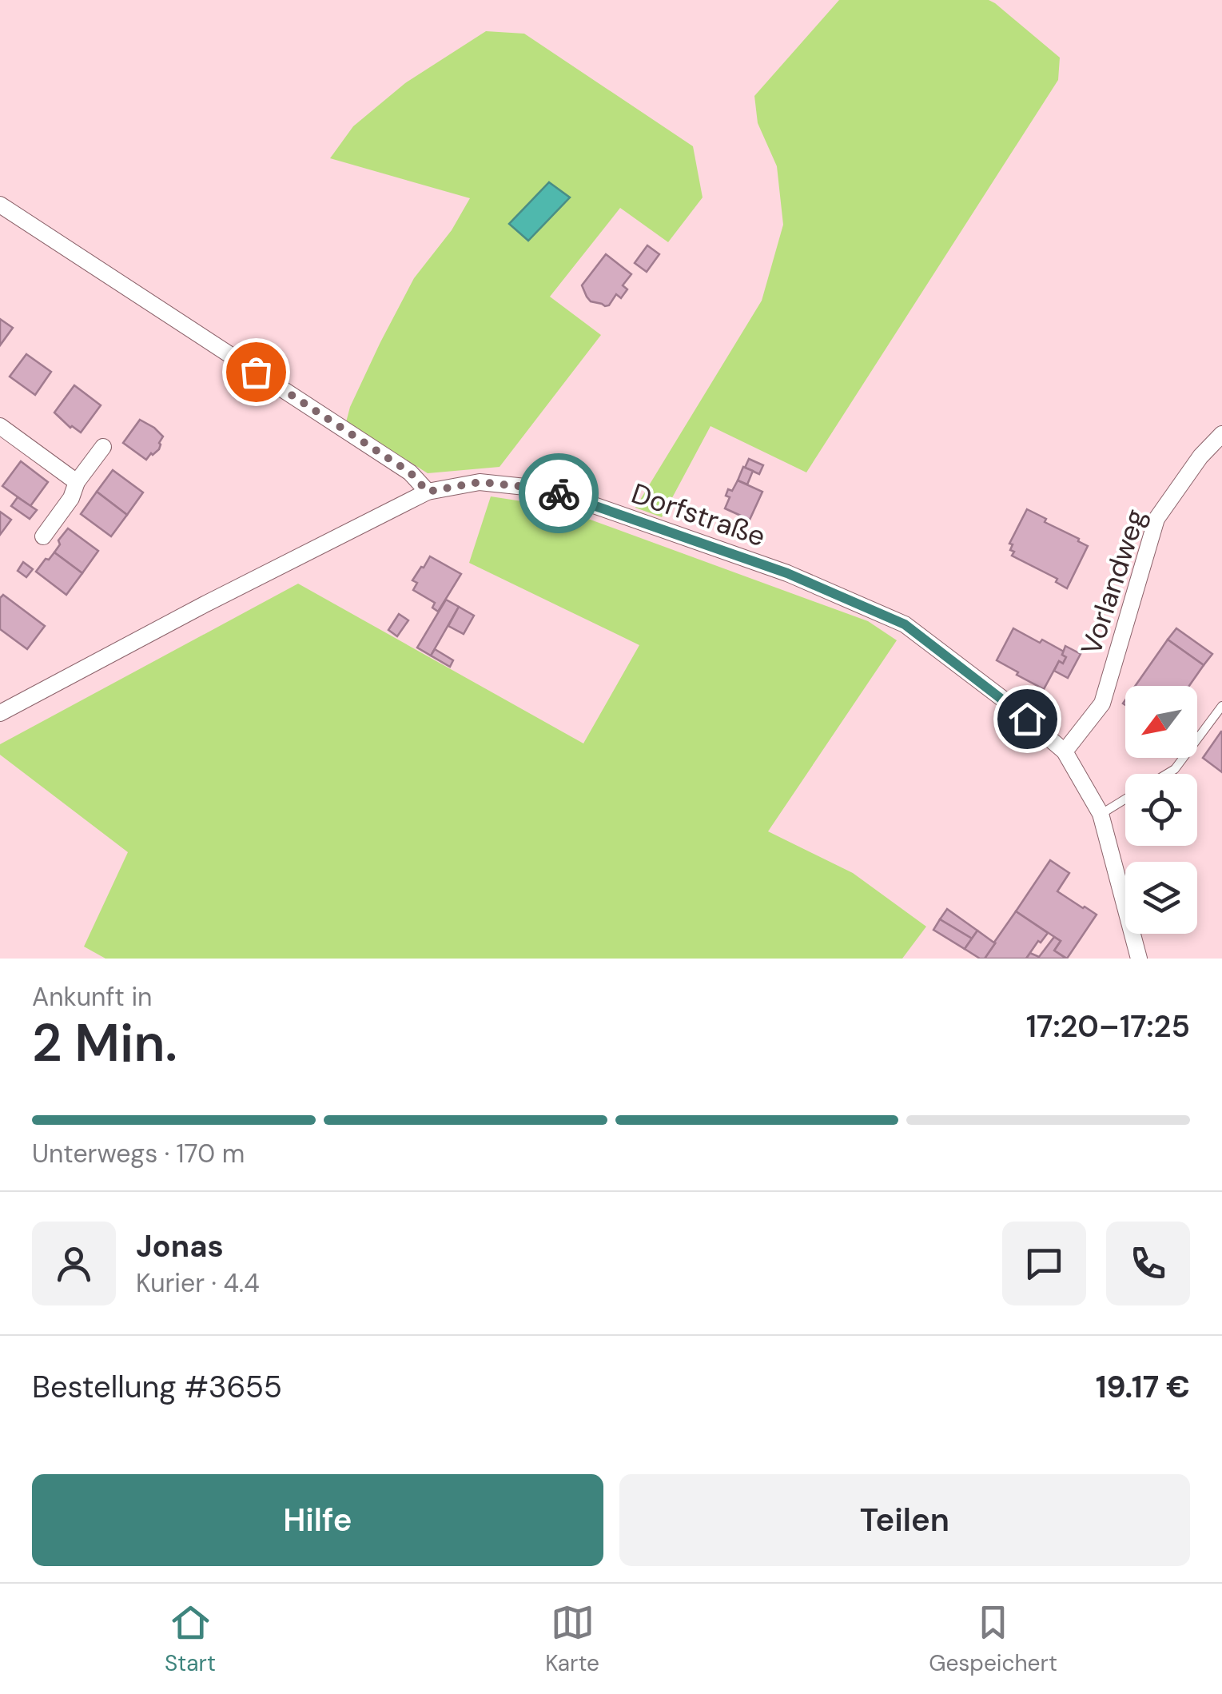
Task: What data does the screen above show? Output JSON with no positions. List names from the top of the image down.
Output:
{
  "streets": {
    "street": ["Dorfstraße", "Vorlandweg"]
  },
  "crossings": [
    ["Dorfstraße", "Vorlandweg"]
  ],
  "north": "bottom left",
  "page": {
    "heading": ["2 Min.", "Ankunft in", "17:20–17:25"],
    "panel": [
      "Jonas",
      "Kurier · 4.4",
      "Bestellung #3655",
      "19.17 €"
    ],
    "bar": "Unterwegs · 170 m",
    "buttons": ["Hilfe", "Teilen"],
    "tabs": ["Start", "Karte", "Gespeichert"]
  }
}
